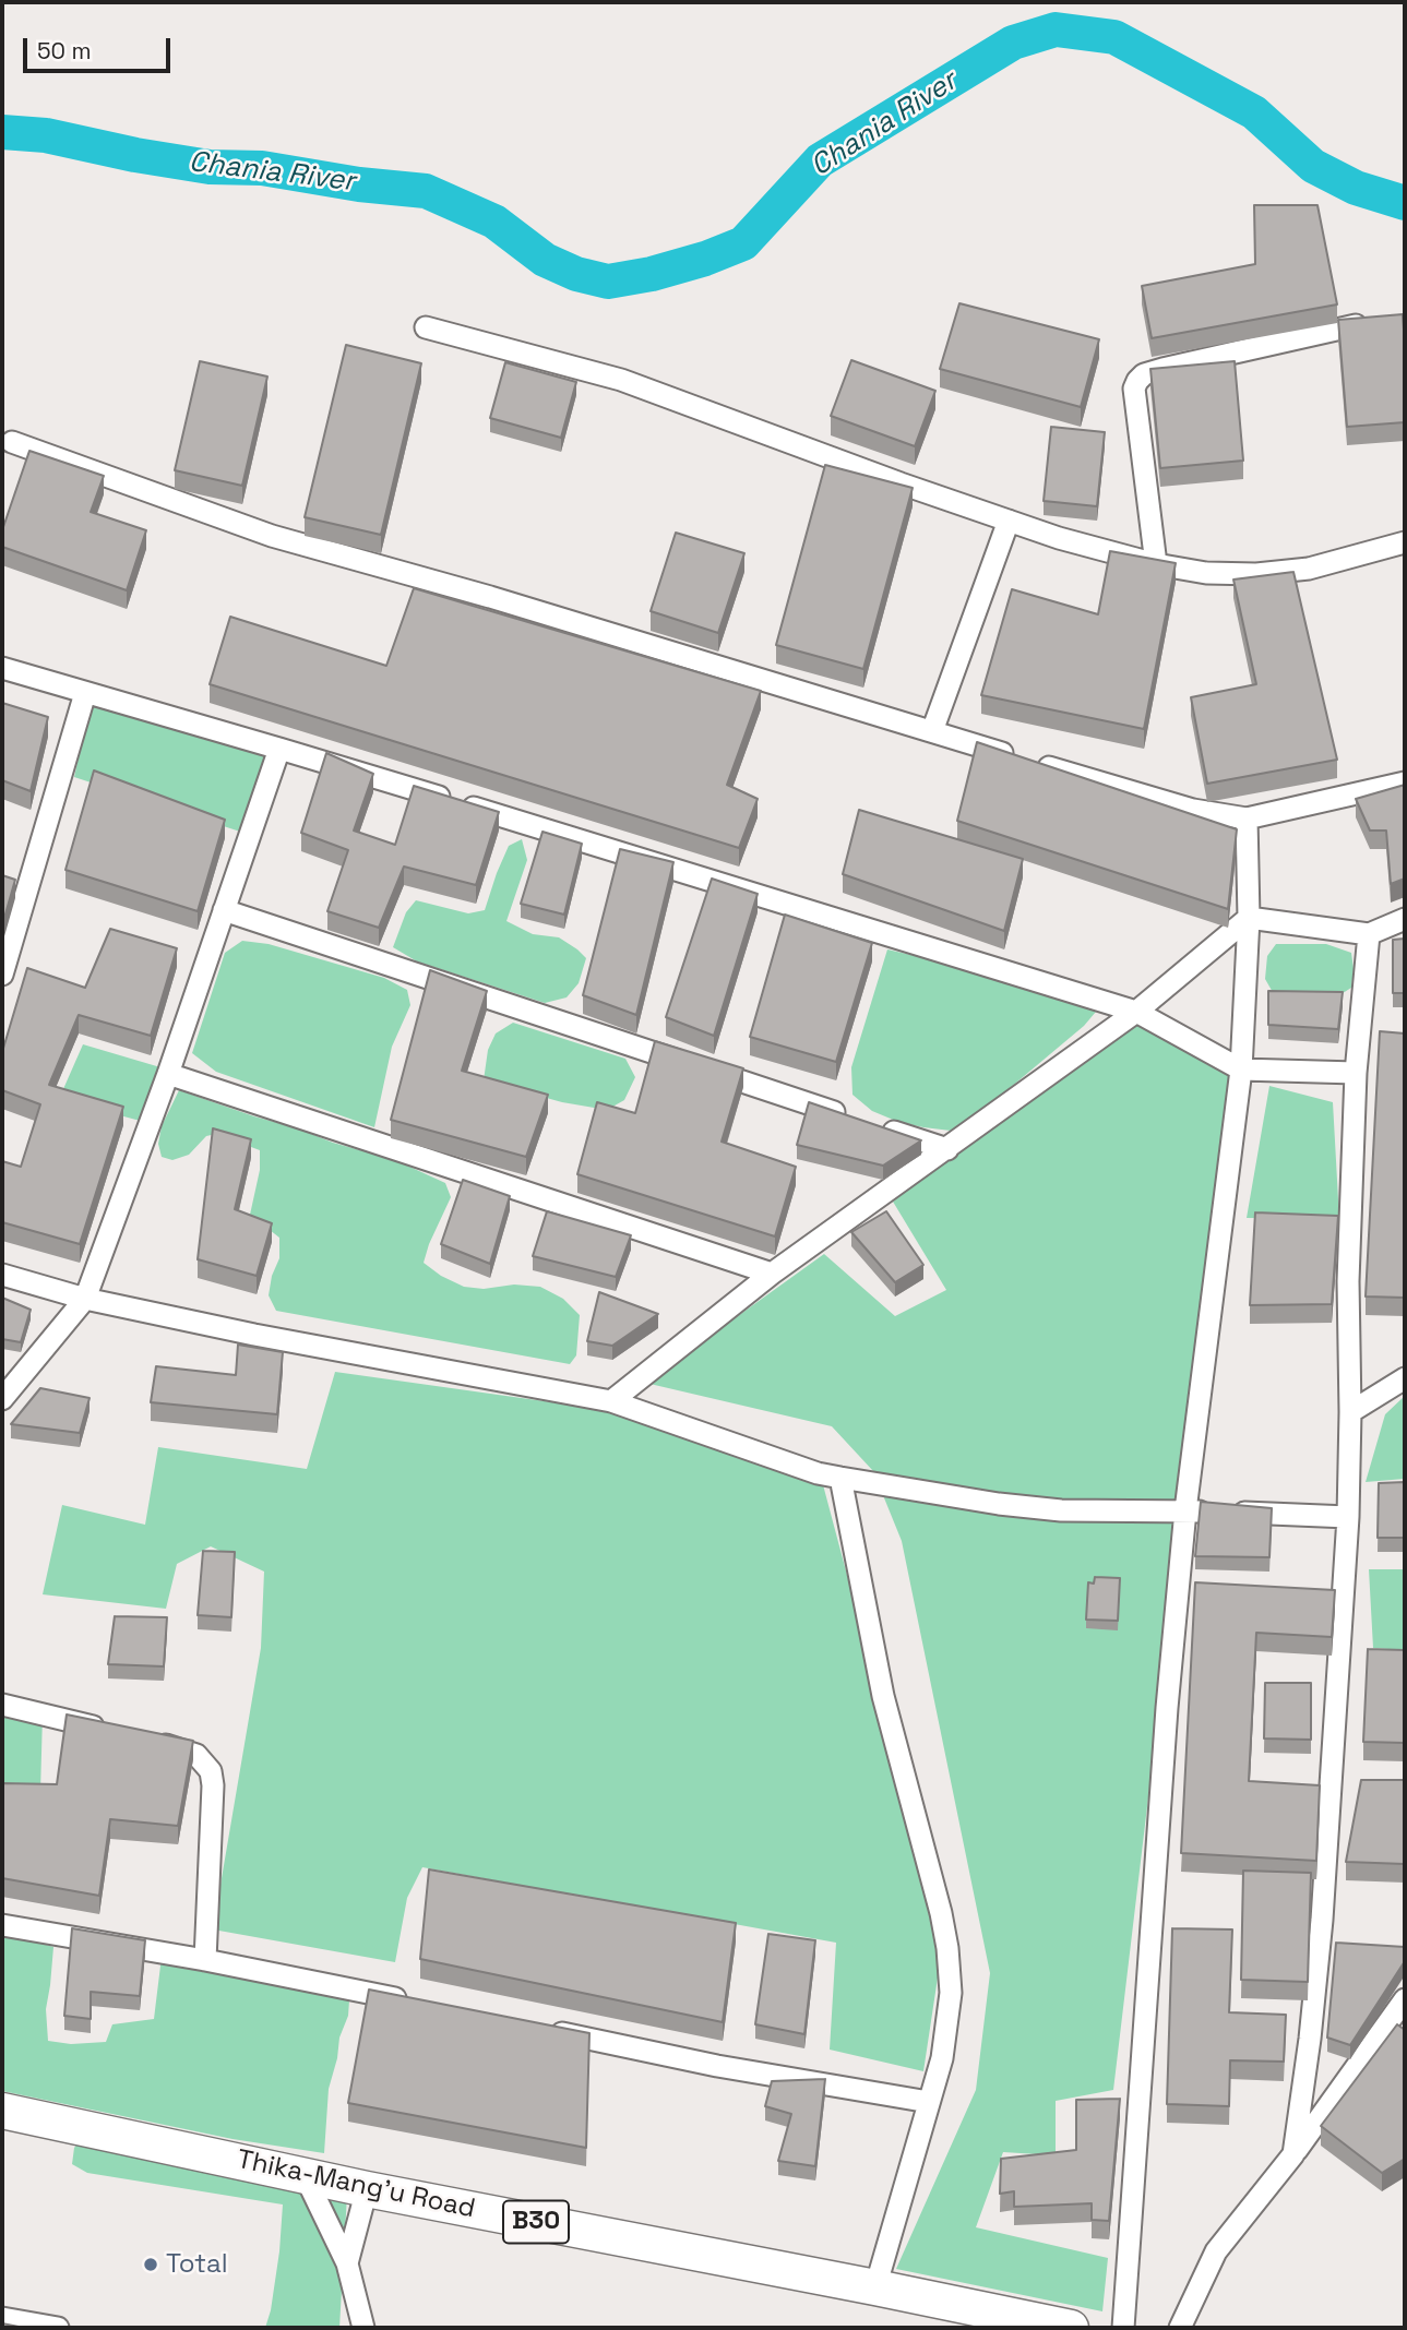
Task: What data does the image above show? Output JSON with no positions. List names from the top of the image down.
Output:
{
  "streets": {
    "highway": ["Thika-Mang'u Road", "B30"]
  },
  "water": ["Chania River"],
  "places": ["Total"],
  "scale_bar": "50 m"
}
